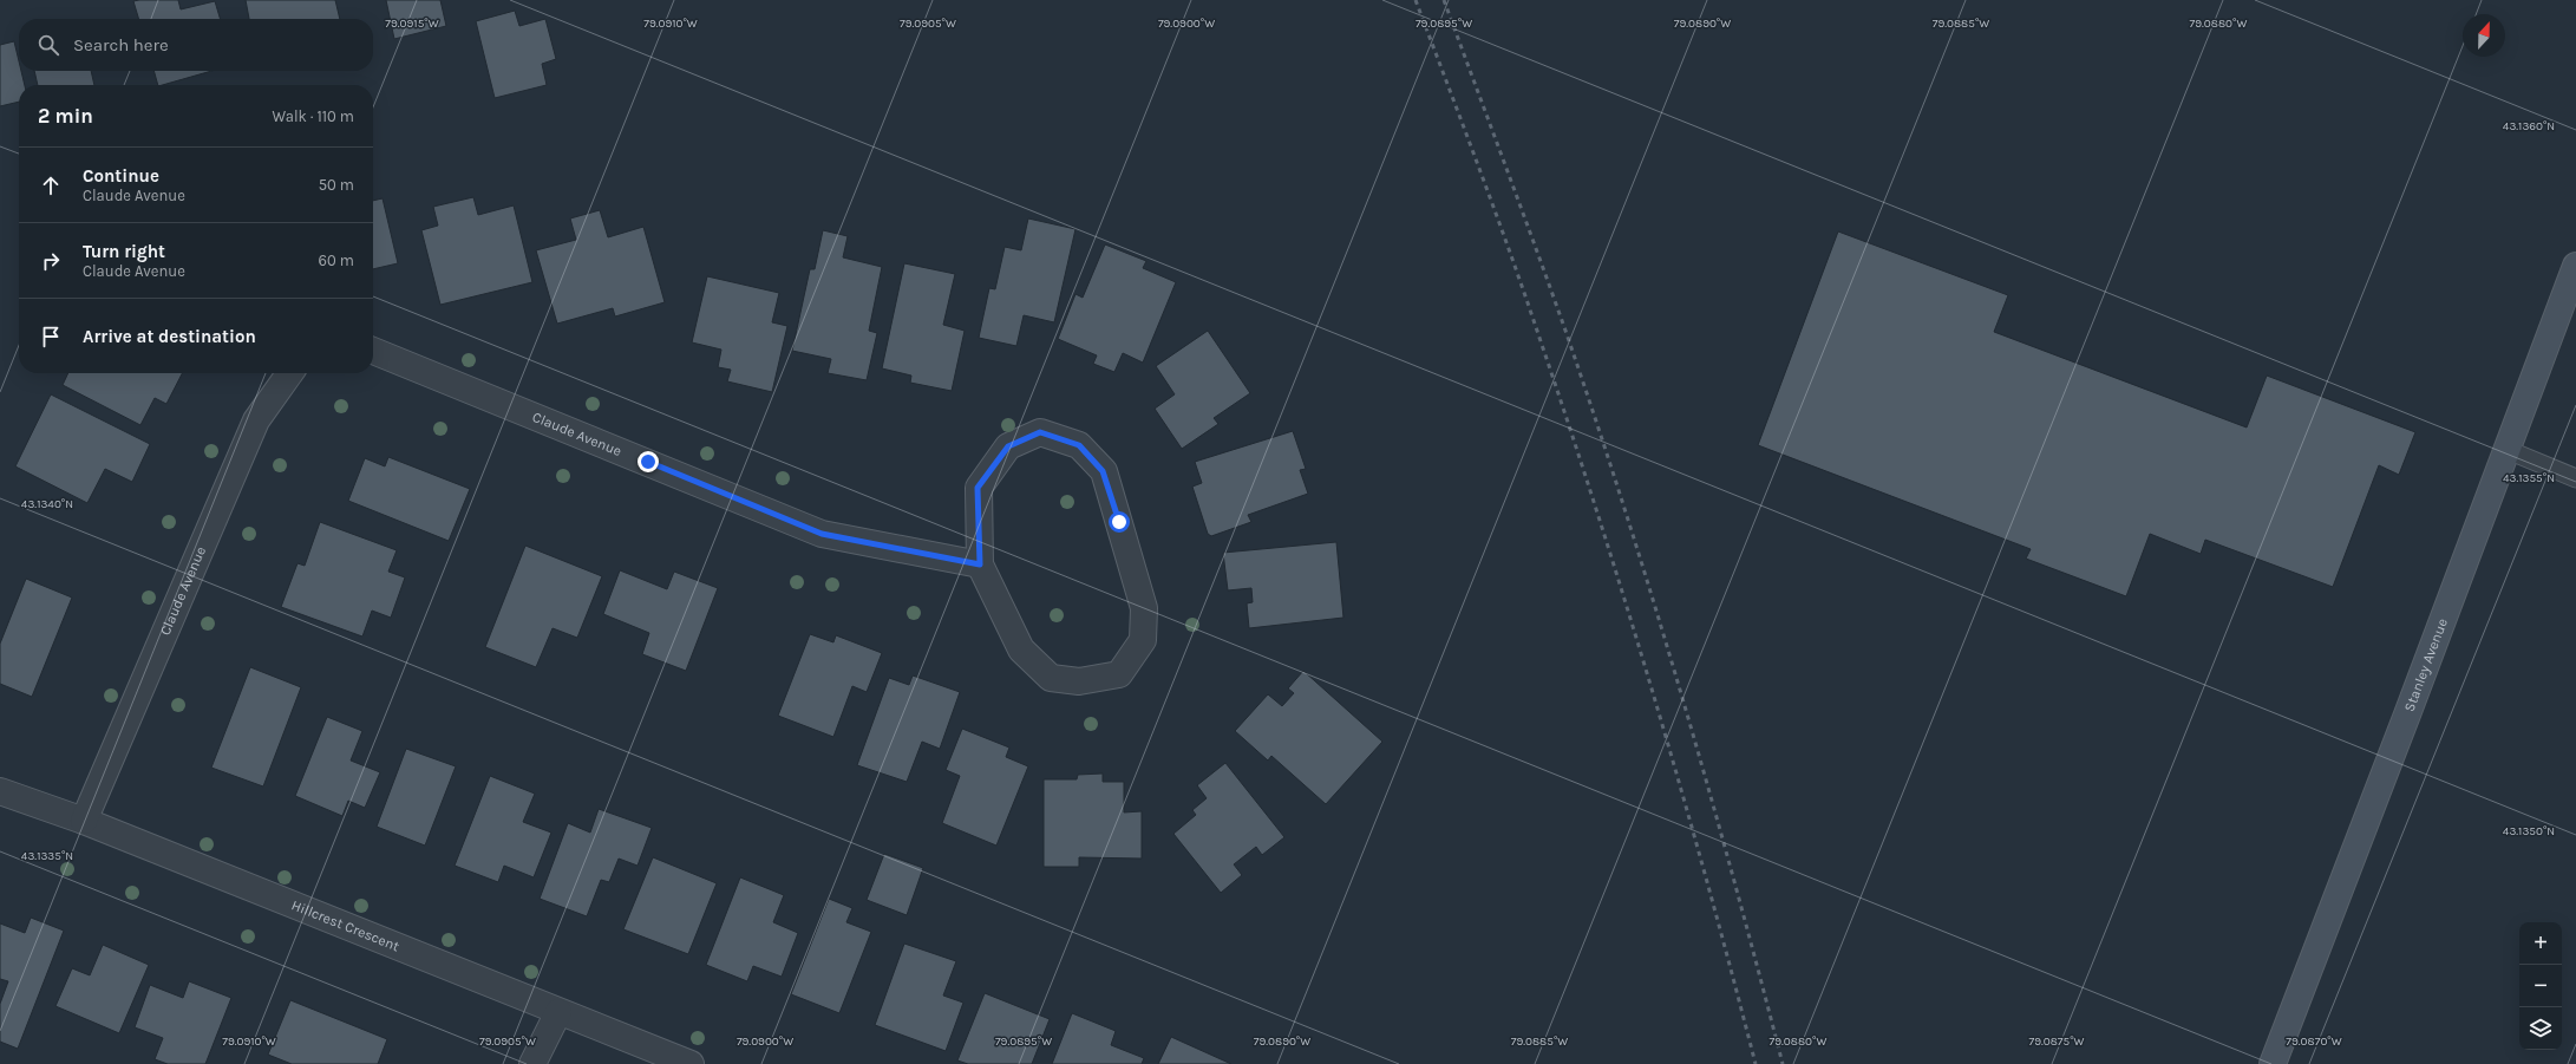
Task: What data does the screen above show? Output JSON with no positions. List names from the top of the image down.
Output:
{
  "streets": {
    "main road": ["Stanley Avenue"],
    "street": ["Claude Avenue", "Hillcrest Crescent"]
  },
  "crossings": [
    ["Claude Avenue", "Hillcrest Crescent"]
  ],
  "north": "top",
  "page": {
    "search": "Search here",
    "heading": ["2 min", "Walk · 110 m"],
    "list": [
      ["Continue", "Claude Avenue", "50 m"],
      ["Turn right", "Claude Avenue", "60 m"],
      "Arrive at destination"
    ],
    "map_buttons": ["+", "−"]
  },
  "coordinates": [
    "79.0915°W",
    "79.0910°W",
    "79.0905°W",
    "79.0900°W",
    "79.0895°W",
    "79.0890°W",
    "79.0885°W",
    "79.0880°W",
    "43.1360°N",
    "43.1355°N",
    "43.1340°N",
    "43.1350°N",
    "43.1335°N",
    "79.0875°W",
    "79.0870°W"
  ]
}
